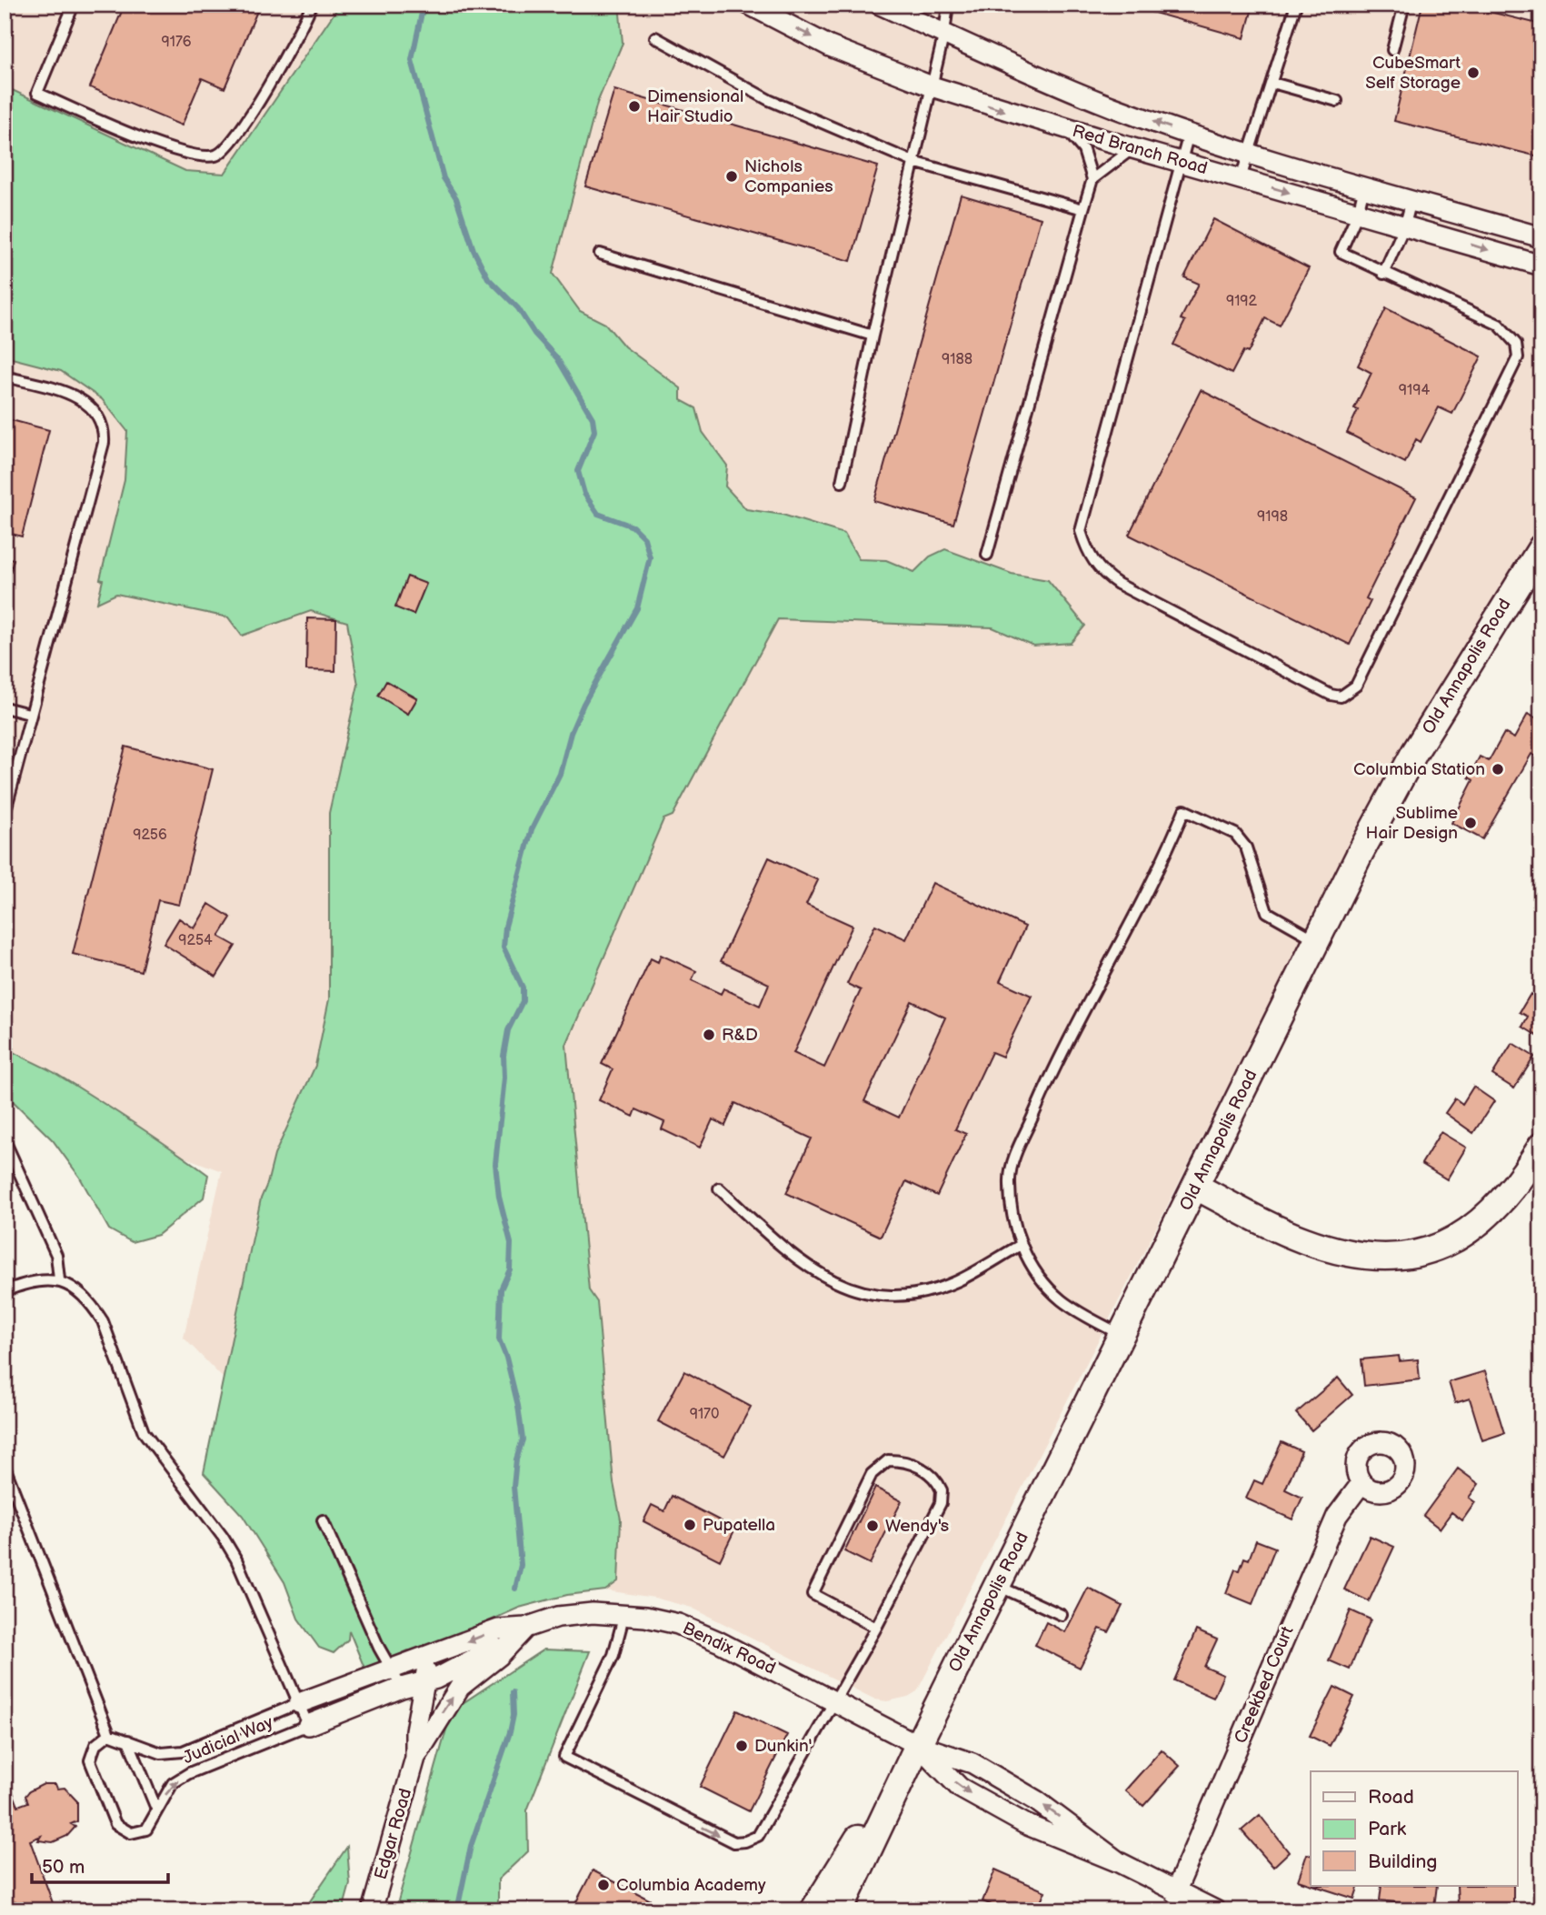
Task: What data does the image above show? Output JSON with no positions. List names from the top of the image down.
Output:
{
  "streets": {
    "main road": ["Old Annapolis Road"],
    "street": [
      "Red Branch Road",
      "Bendix Road",
      "Creekbed Court",
      "Edgar Road"
    ],
    "lane": ["Judicial Way"]
  },
  "crossings": [
    ["Old Annapolis Road", "Bendix Road"],
    ["Bendix Road", "Judicial Way"],
    ["Bendix Road", "Edgar Road"]
  ],
  "one_way": ["Edgar Road"],
  "places": [
    "CubeSmart Self Storage",
    "Dimensional Hair Studio",
    "Nichols Companies",
    "Columbia Station",
    "Sublime Hair Design",
    "R&D",
    "Pupatella",
    "Wendy's",
    "Dunkin'",
    "Columbia Academy"
  ],
  "house_numbers": [
    "9176",
    "9192",
    "9188",
    "9194",
    "9198",
    "9256",
    "9254",
    "9170"
  ],
  "legend": ["Road", "Park", "Building"],
  "scale_bar": "50 m"
}
